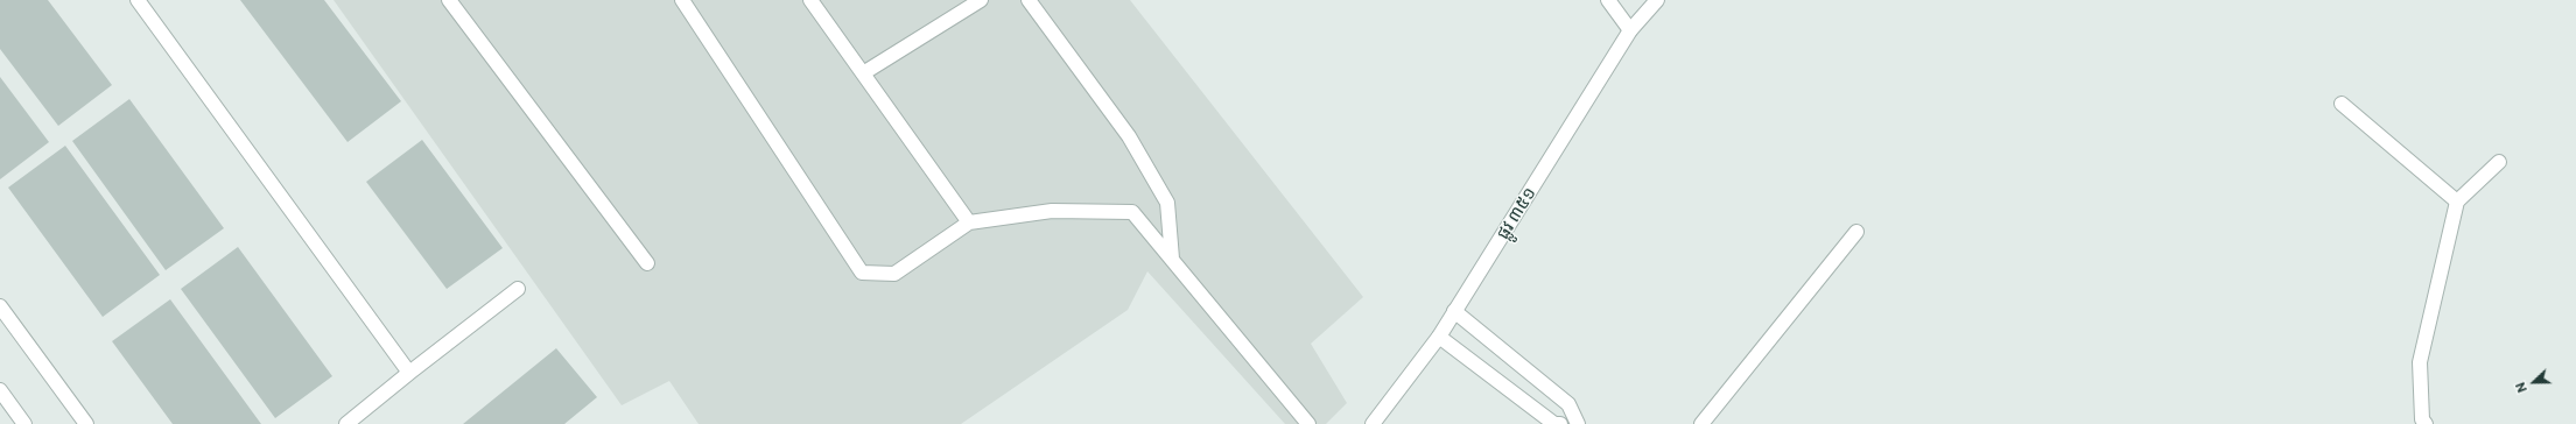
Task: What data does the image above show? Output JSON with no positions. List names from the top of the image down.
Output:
{
  "streets": {
    "street": ["ផ្លូវ ៣៥១"]
  },
  "north": "left"
}
